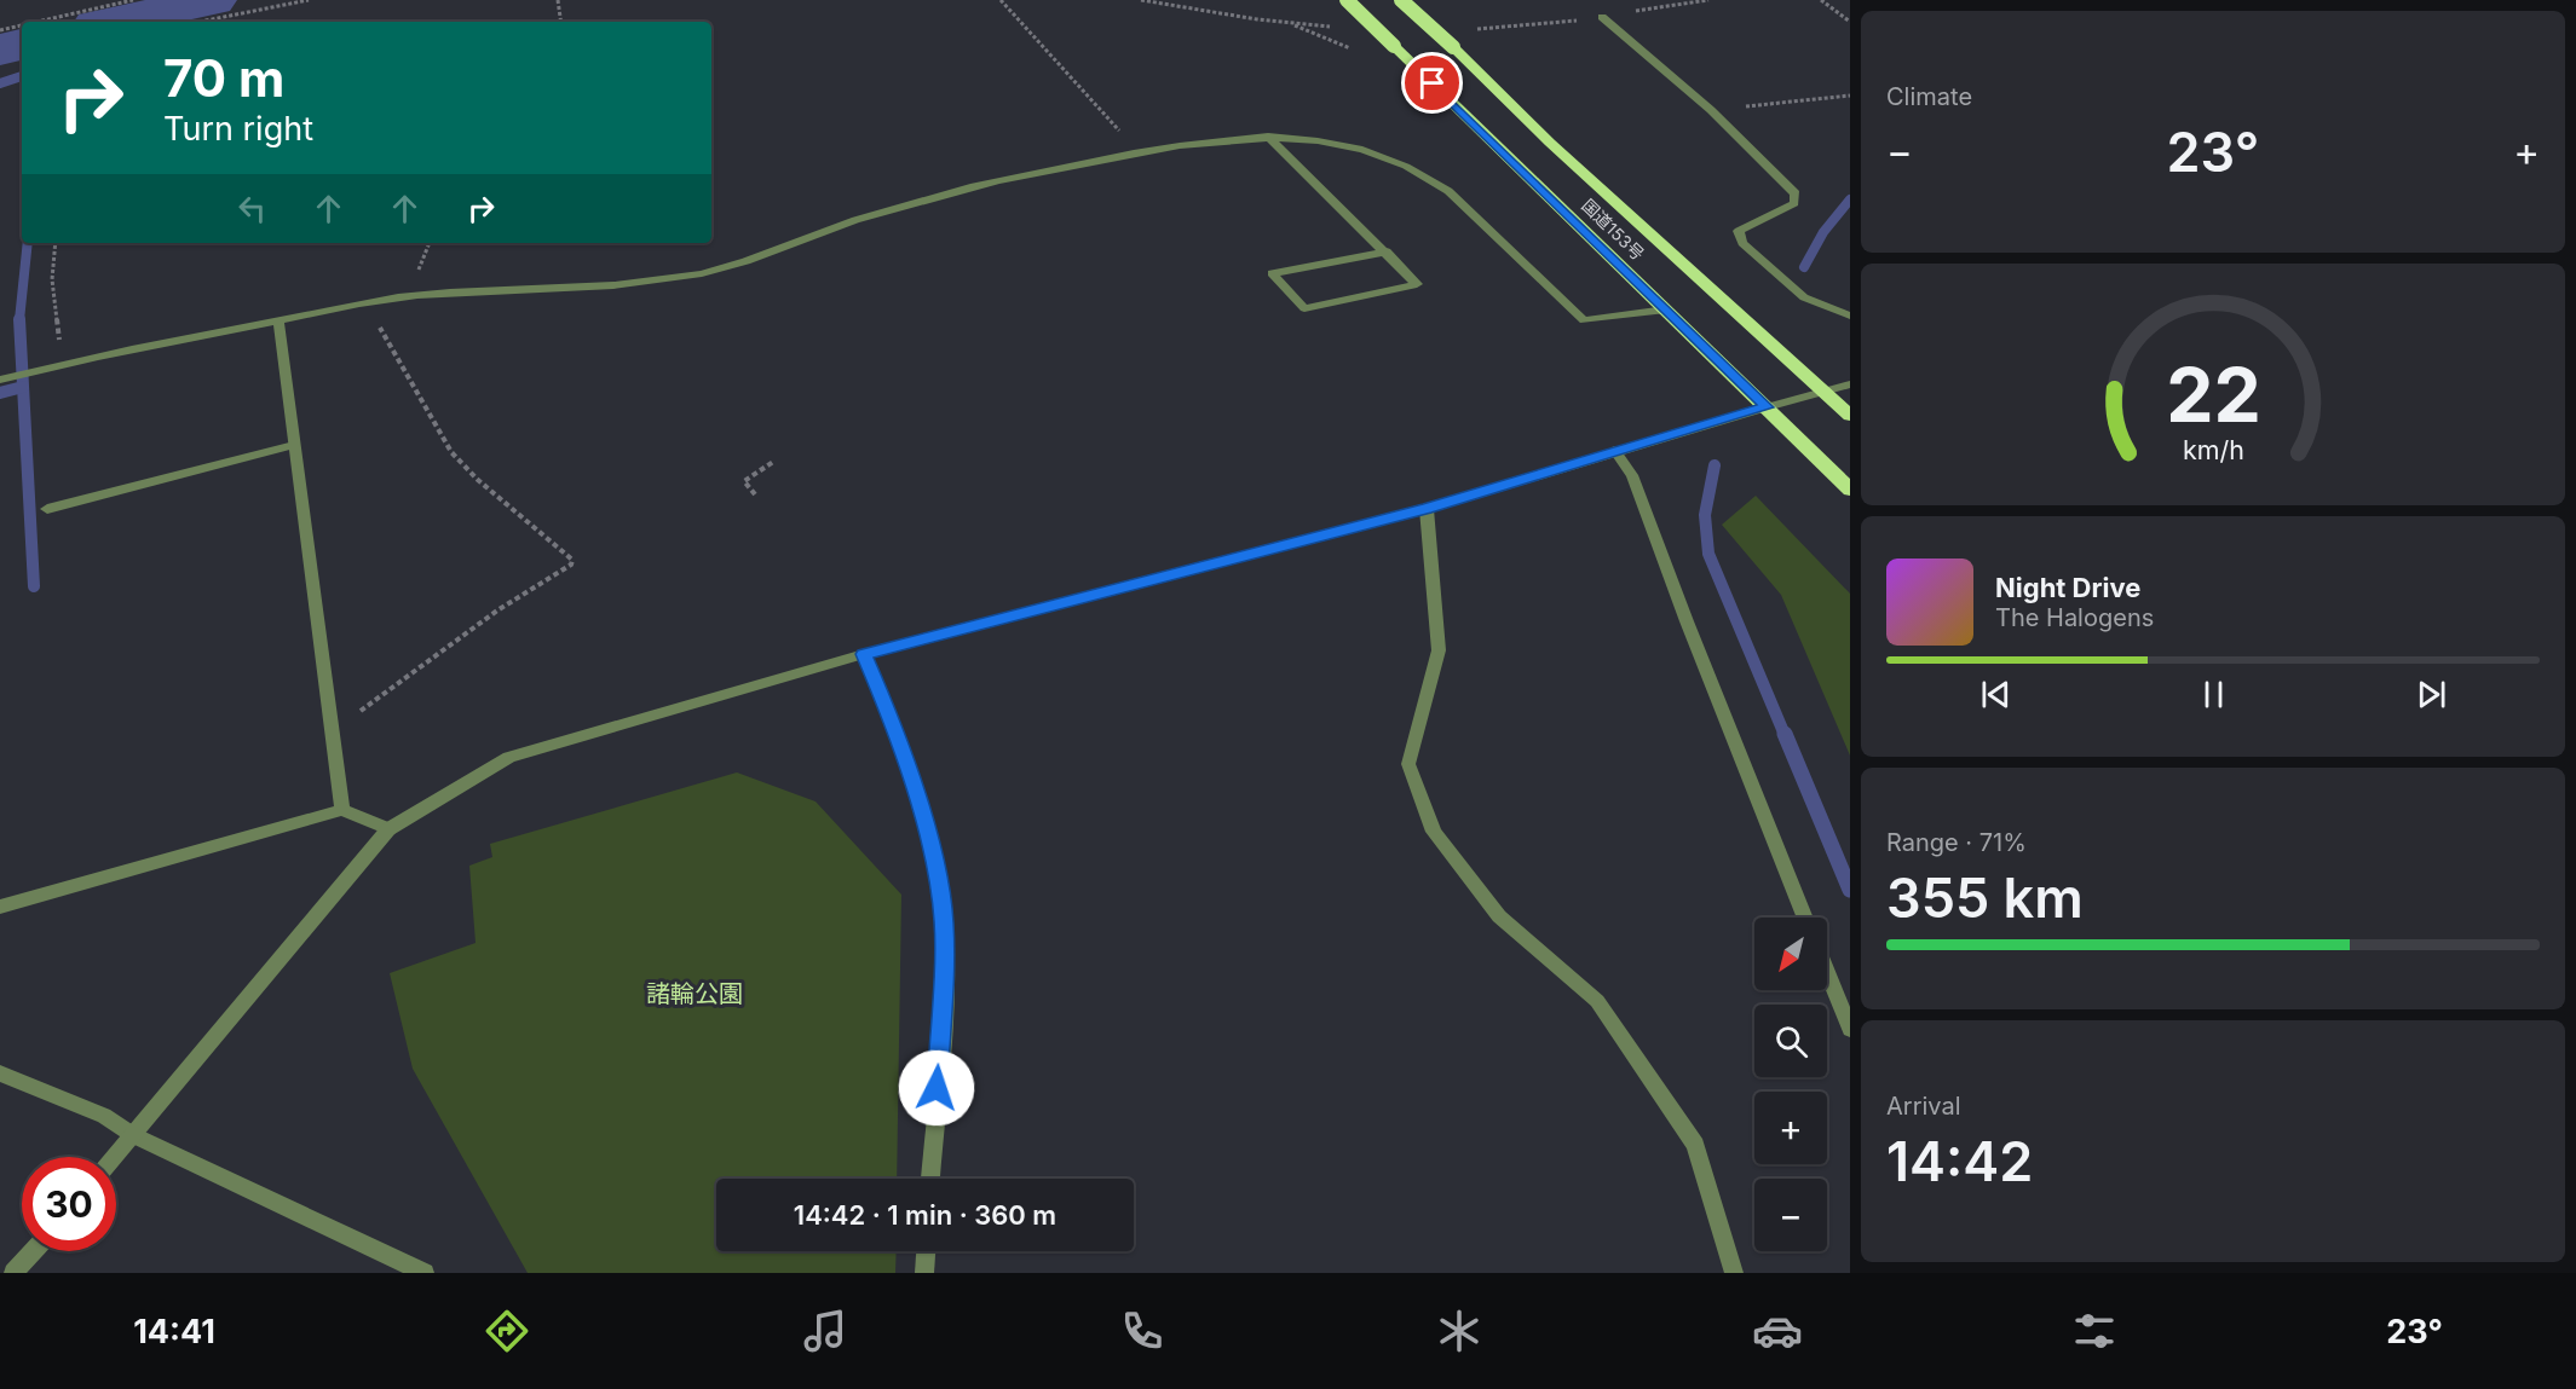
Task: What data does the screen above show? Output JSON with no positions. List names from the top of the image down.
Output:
{
  "streets": {
    "highway": ["国道153号"]
  },
  "parks": ["諸輪公園"],
  "north": "bottom left",
  "page": {
    "tile": [
      "Climate",
      ["Range · 71%", "355 km"],
      ["Arrival", "14:42"]
    ],
    "turn": ["70 m", "Turn right"],
    "heat": ["−", "23°", "+"],
    "song": ["Night Drive", "The Halogens"],
    "map_buttons": ["+", "−"],
    "limit": "30",
    "trip": "14:42 · 1 min · 360 m",
    "tabs": ["14:41", "23°"],
    "gauge": ["22", "km/h"]
  }
}
